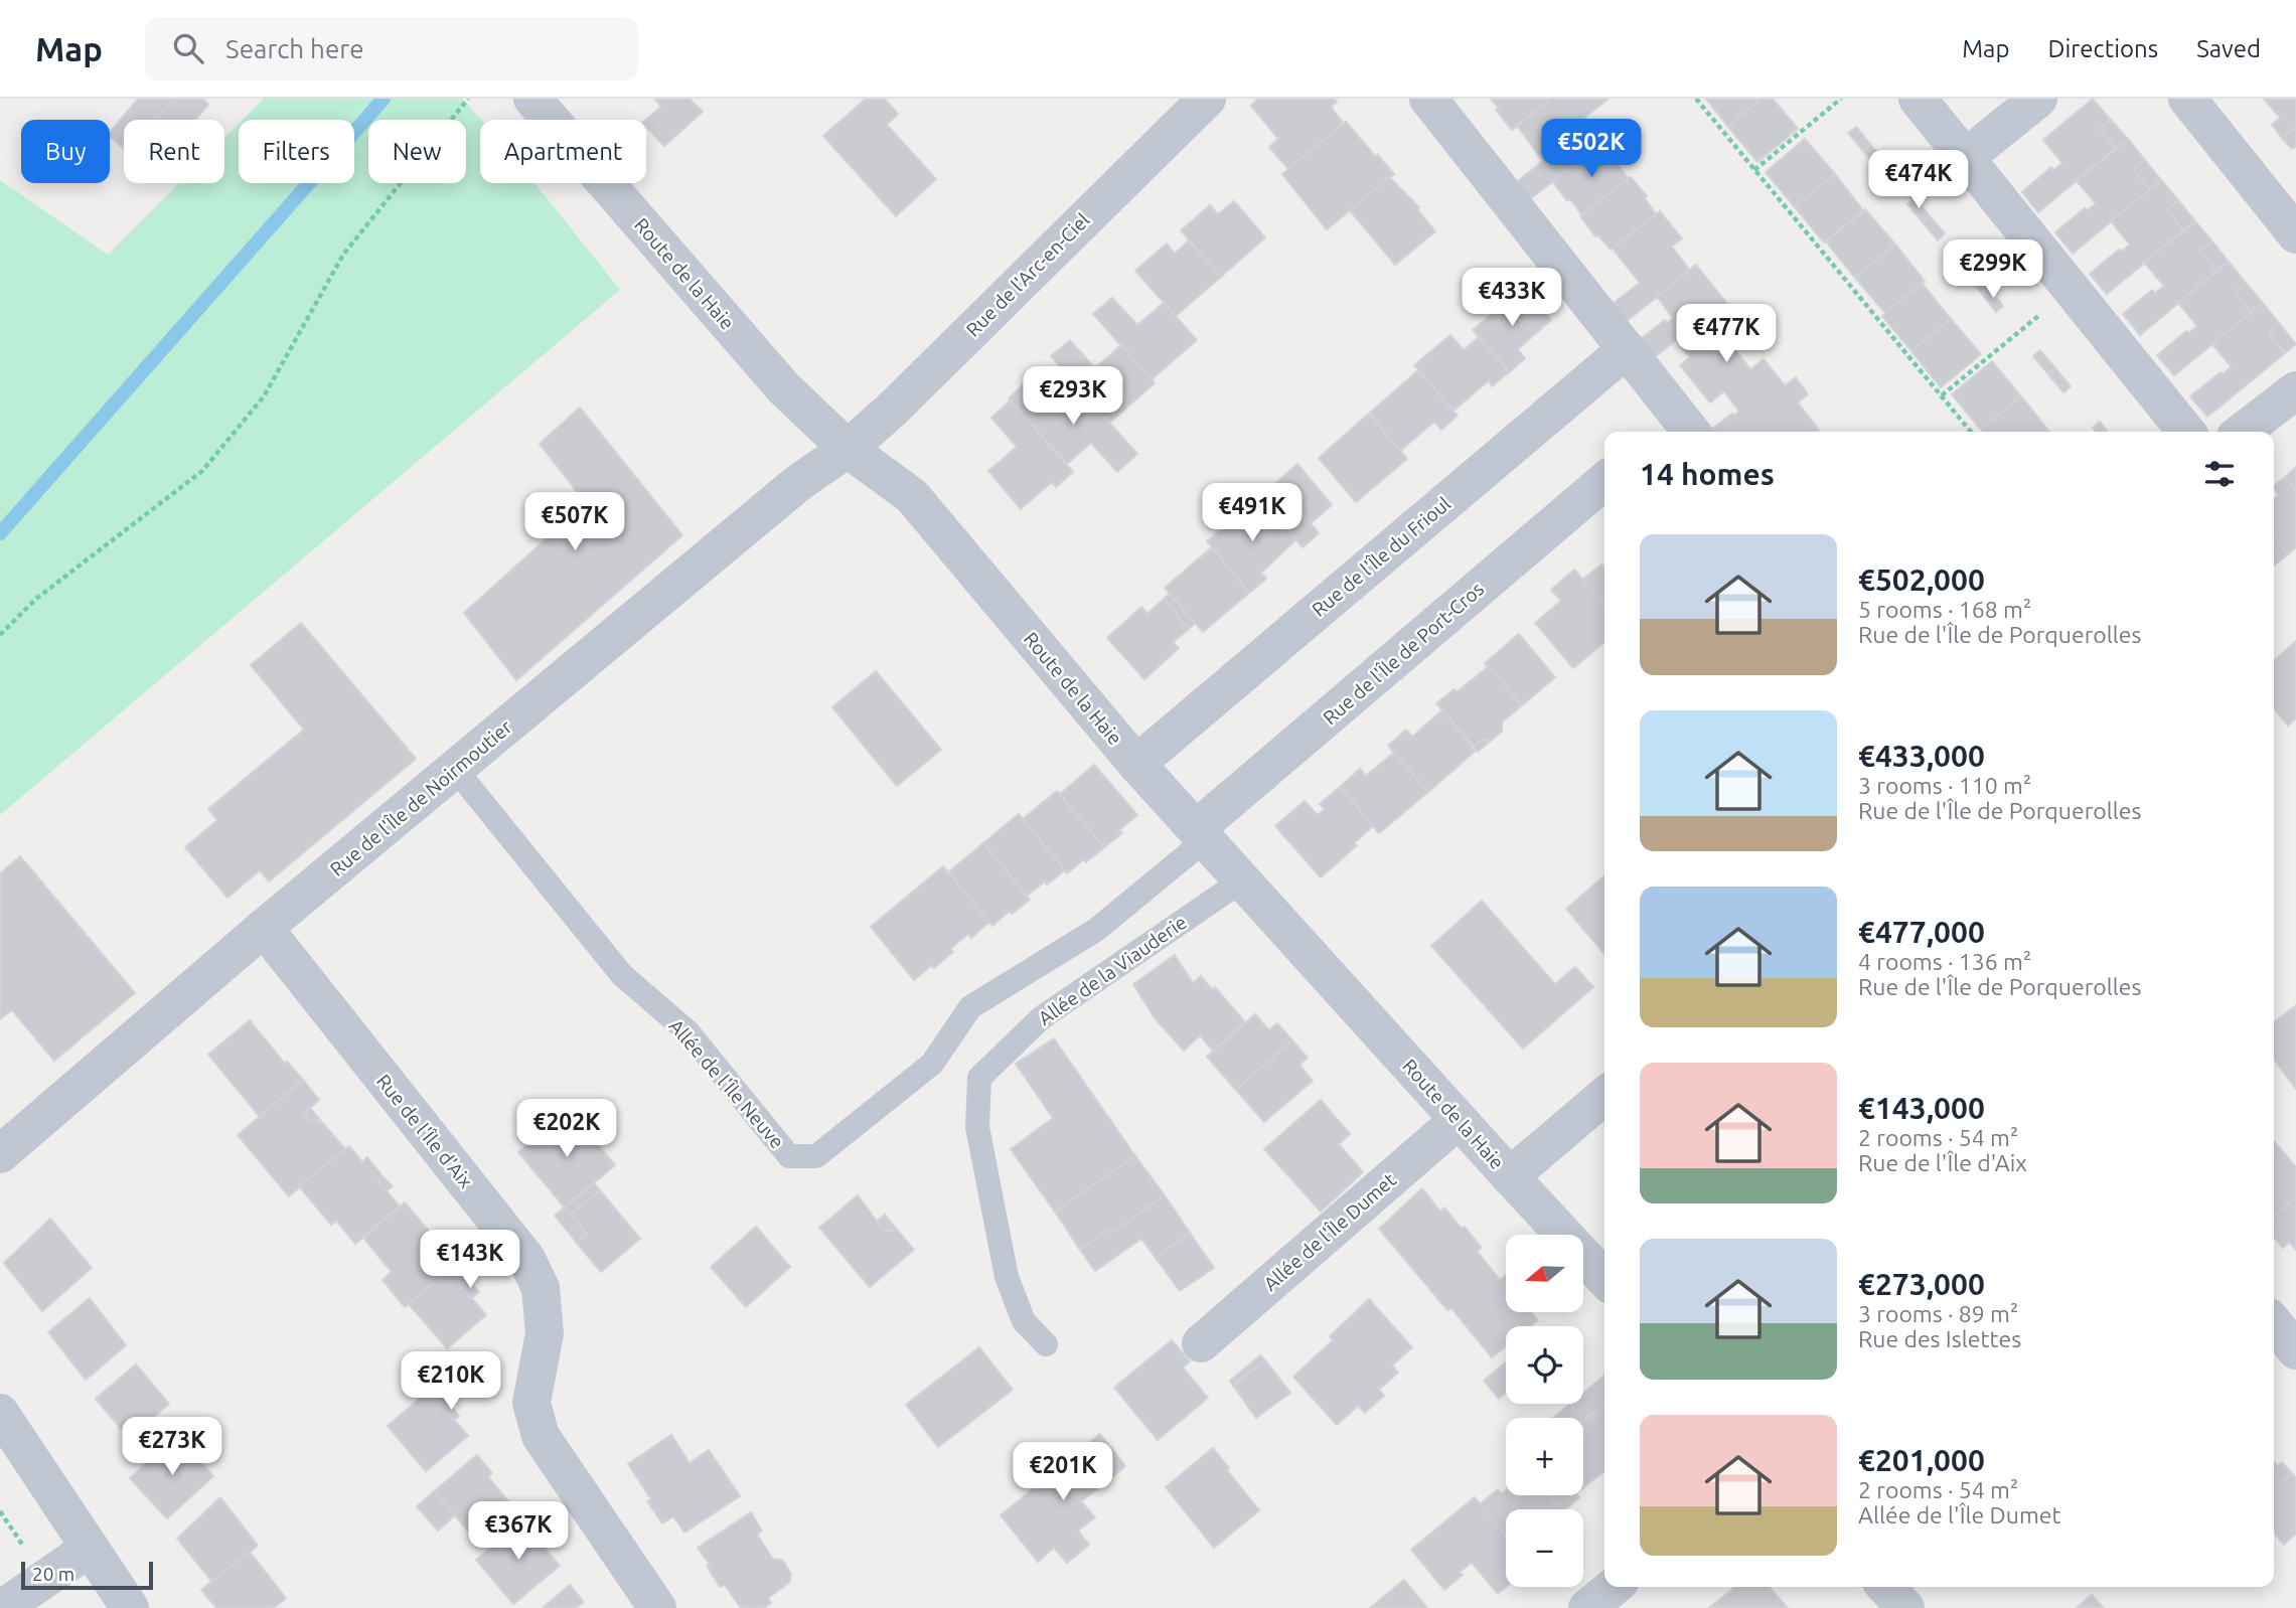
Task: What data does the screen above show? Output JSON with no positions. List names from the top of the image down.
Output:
{
  "streets": {
    "street": [
      "Route de la Haie",
      "Rue de l'Arc-en-Ciel",
      "Rue de l'Île du Frioul",
      "Rue de l'Île de Port-Cros",
      "Rue de l'Île de Noirmoutier",
      "Rue de l'Île d'Aix",
      "Allée de l'Île Dumet"
    ],
    "lane": ["Allée de la Viauderie", "Allée de l'Île Neuve"]
  },
  "crossings": [
    ["Route de la Haie", "Rue de l'Arc-en-Ciel"],
    ["Route de la Haie", "Rue de l'Île du Frioul"],
    ["Route de la Haie", "Rue de l'Île de Port-Cros"],
    ["Route de la Haie", "Rue de l'Île de Noirmoutier"],
    ["Route de la Haie", "Allée de la Viauderie"],
    ["Route de la Haie", "Allée de l'Île Neuve"],
    ["Route de la Haie", "Allée de l'Île Dumet"],
    ["Rue de l'Arc-en-Ciel", "Rue de l'Île de Noirmoutier"],
    ["Rue de l'Île de Port-Cros", "Allée de l'Île Neuve"],
    ["Rue de l'Île de Noirmoutier", "Allée de l'Île Neuve"],
    ["Rue de l'Île de Noirmoutier", "Rue de l'Île d'Aix"]
  ],
  "scale_bar": "20 m",
  "north": "left",
  "page": {
    "header": "Map",
    "search": "Search here",
    "nav": ["Map", "Directions", "Saved"],
    "price": [
      "€502K",
      "€474K",
      "€299K",
      "€433K",
      "€477K",
      "€293K",
      "€491K",
      "€507K",
      "€202K",
      "€143K",
      "€210K",
      "€273K",
      "€201K",
      "€367K"
    ],
    "chip": [
      "Buy",
      "Rent",
      "Filters",
      "New",
      "Apartment"
    ],
    "heading": "14 homes",
    "list": [
      {
        "name": "€502,000",
        "note": "5 rooms · 168 m² · Rue de l'Île de Porquerolles"
      },
      {
        "name": "€433,000",
        "note": "3 rooms · 110 m² · Rue de l'Île de Porquerolles"
      },
      {
        "name": "€477,000",
        "note": "4 rooms · 136 m² · Rue de l'Île de Porquerolles"
      },
      {
        "name": "€143,000",
        "note": "2 rooms · 54 m² · Rue de l'Île d'Aix"
      },
      {
        "name": "€273,000",
        "note": "3 rooms · 89 m² · Rue des Islettes"
      },
      {
        "name": "€201,000",
        "note": "2 rooms · 54 m² · Allée de l'Île Dumet"
      }
    ],
    "map_buttons": ["+", "−"],
    "scale": "20 m"
  }
}
